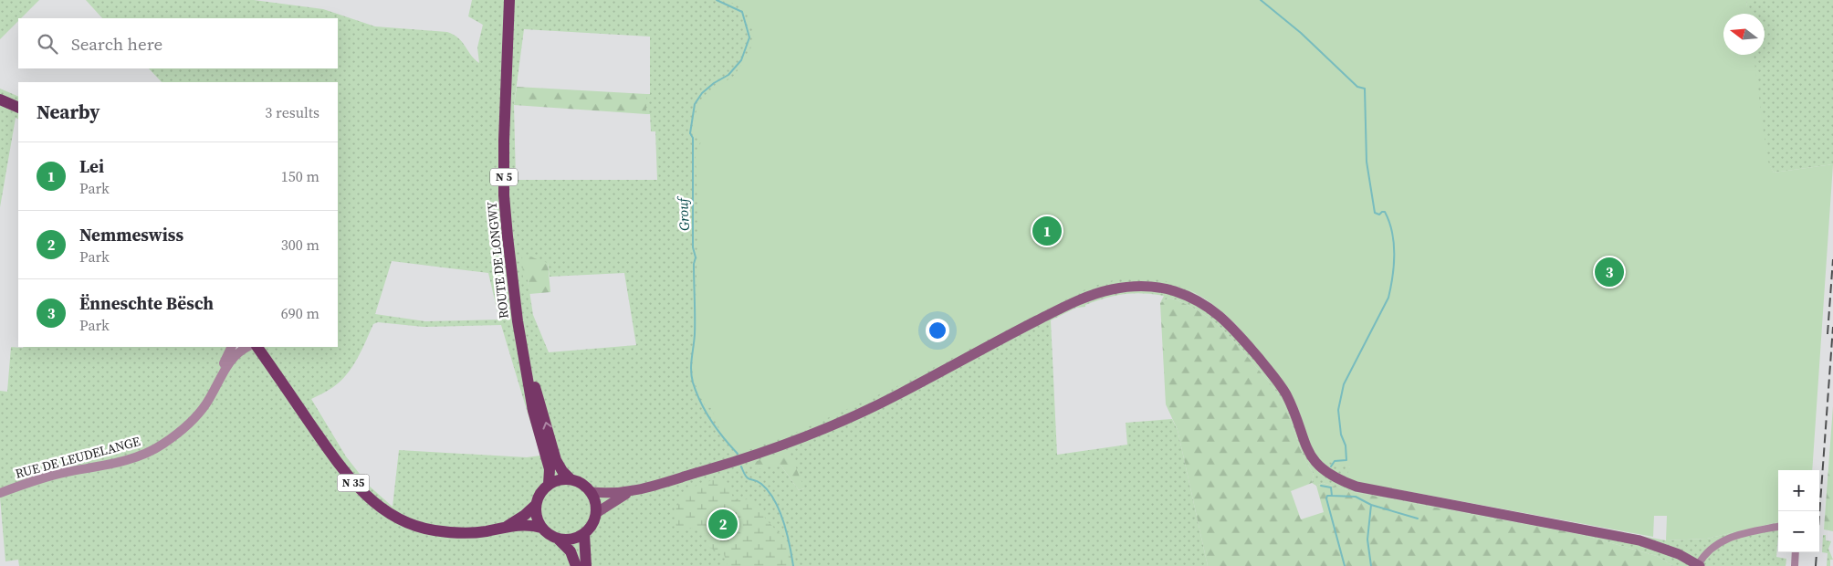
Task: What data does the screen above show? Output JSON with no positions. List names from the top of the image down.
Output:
{
  "streets": {
    "main road": ["N 5", "ROUTE DE LONGWY", "N 35"],
    "street": ["RUE DE LEUDELANGE"]
  },
  "crossings": [
    ["N 5", "ROUTE DE LONGWY"],
    ["N 5", "N 35"],
    ["ROUTE DE LONGWY", "N 35"]
  ],
  "water": ["Grouf"],
  "north": "left",
  "page": {
    "search": "Search here",
    "heading": ["Nearby", "3 results"],
    "list": [
      {
        "mark": "1",
        "name": "Lei",
        "note": "Park",
        "value": "150 m"
      },
      {
        "mark": "2",
        "name": "Nemmeswiss",
        "note": "Park",
        "value": "300 m"
      },
      {
        "mark": "3",
        "name": "Ënneschte Bësch",
        "note": "Park",
        "value": "690 m"
      }
    ],
    "pins": ["1", "3", "2"],
    "map_buttons": ["+", "−"]
  }
}
